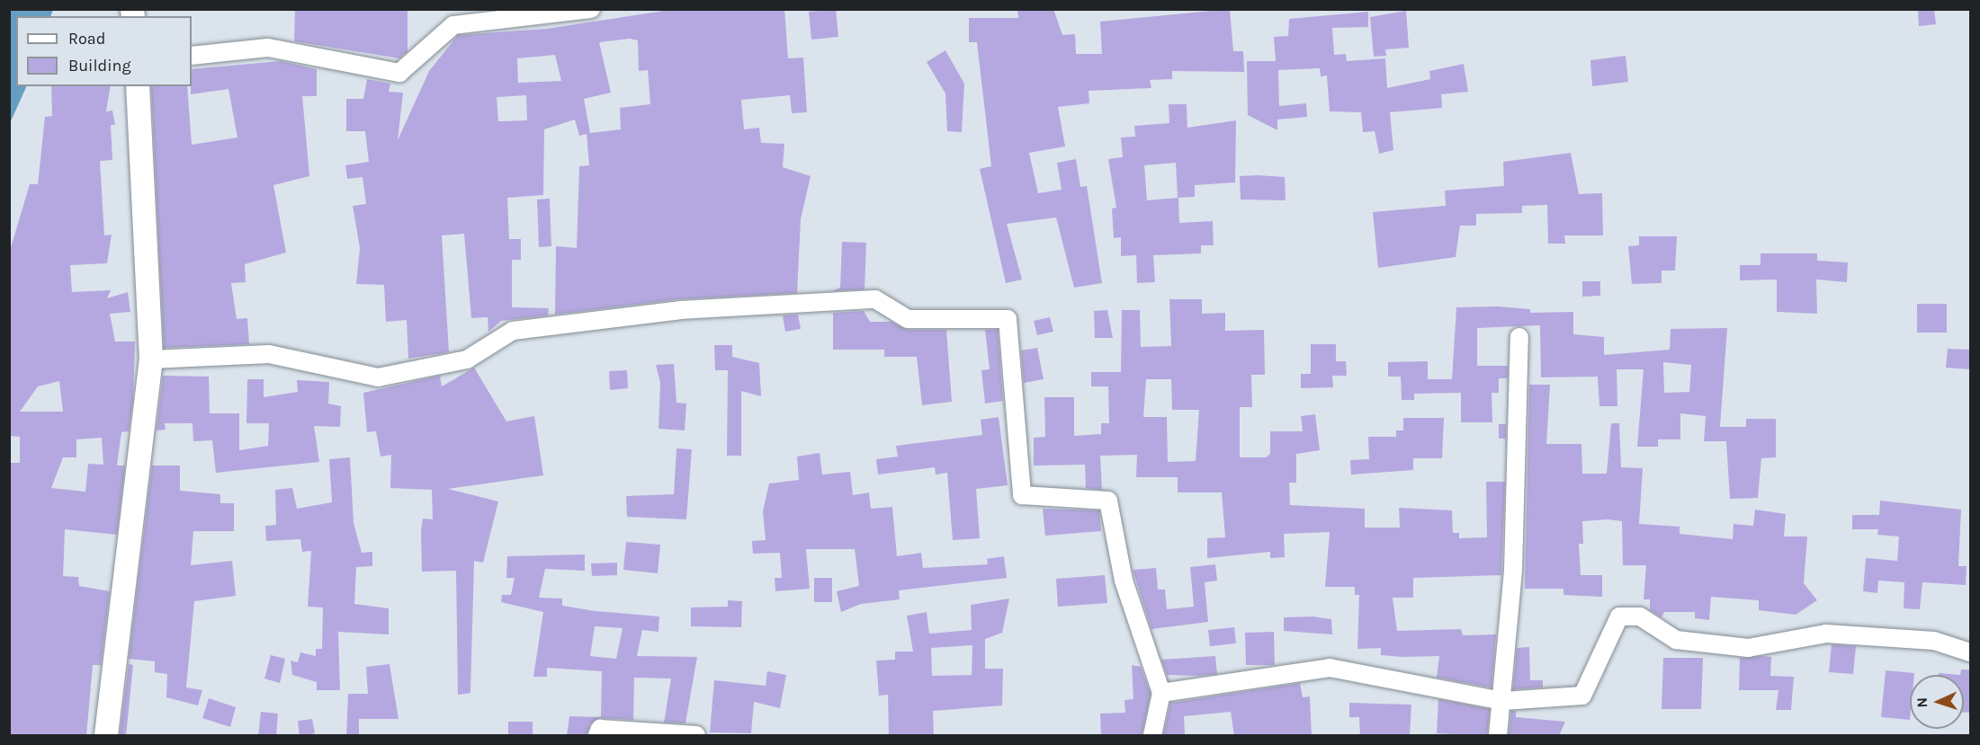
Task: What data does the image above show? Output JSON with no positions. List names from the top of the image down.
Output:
{
  "legend": ["Road", "Building"],
  "north": "left"
}
